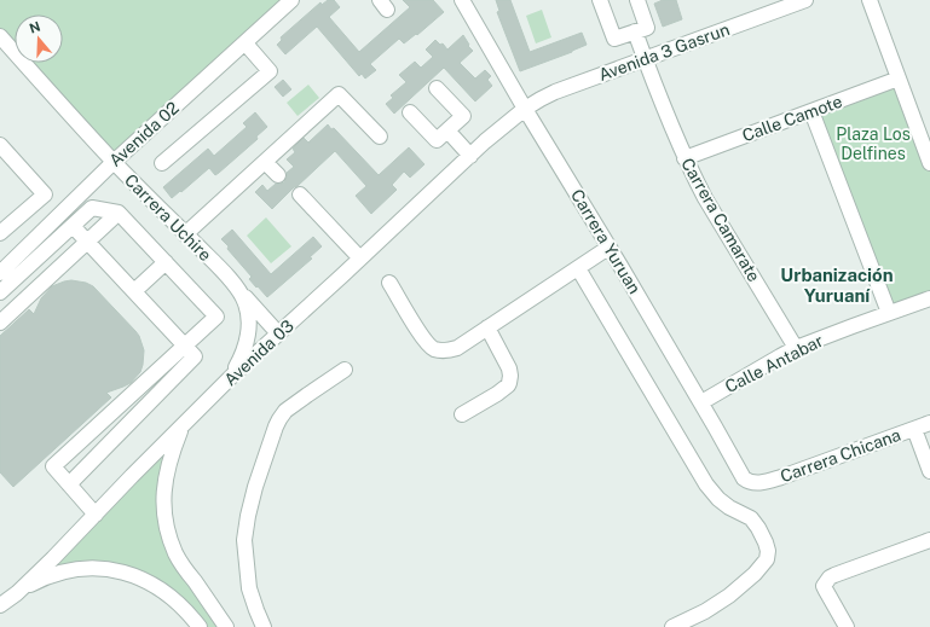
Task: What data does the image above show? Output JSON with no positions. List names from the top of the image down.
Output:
{
  "streets": {
    "street": [
      "Avenida 3 Gasrun",
      "Calle Camote",
      "Avenida 02",
      "Carrera Uchire",
      "Carrera Camarate",
      "Carrera Yuruan",
      "Avenida 03",
      "Calle Antabar",
      "Carrera Chicana"
    ]
  },
  "crossings": [
    ["Avenida 3 Gasrun", "Carrera Camarate"],
    ["Avenida 3 Gasrun", "Carrera Yuruan"],
    ["Avenida 3 Gasrun", "Avenida 03"],
    ["Calle Camote", "Carrera Camarate"],
    ["Avenida 02", "Carrera Uchire"],
    ["Carrera Uchire", "Avenida 03"],
    ["Carrera Camarate", "Calle Antabar"],
    ["Carrera Yuruan", "Avenida 03"],
    ["Carrera Yuruan", "Calle Antabar"],
    ["Carrera Yuruan", "Carrera Chicana"]
  ],
  "districts": ["Urbanización Yuruaní"],
  "parks": ["Plaza Los Delfines"],
  "north": "top"
}
